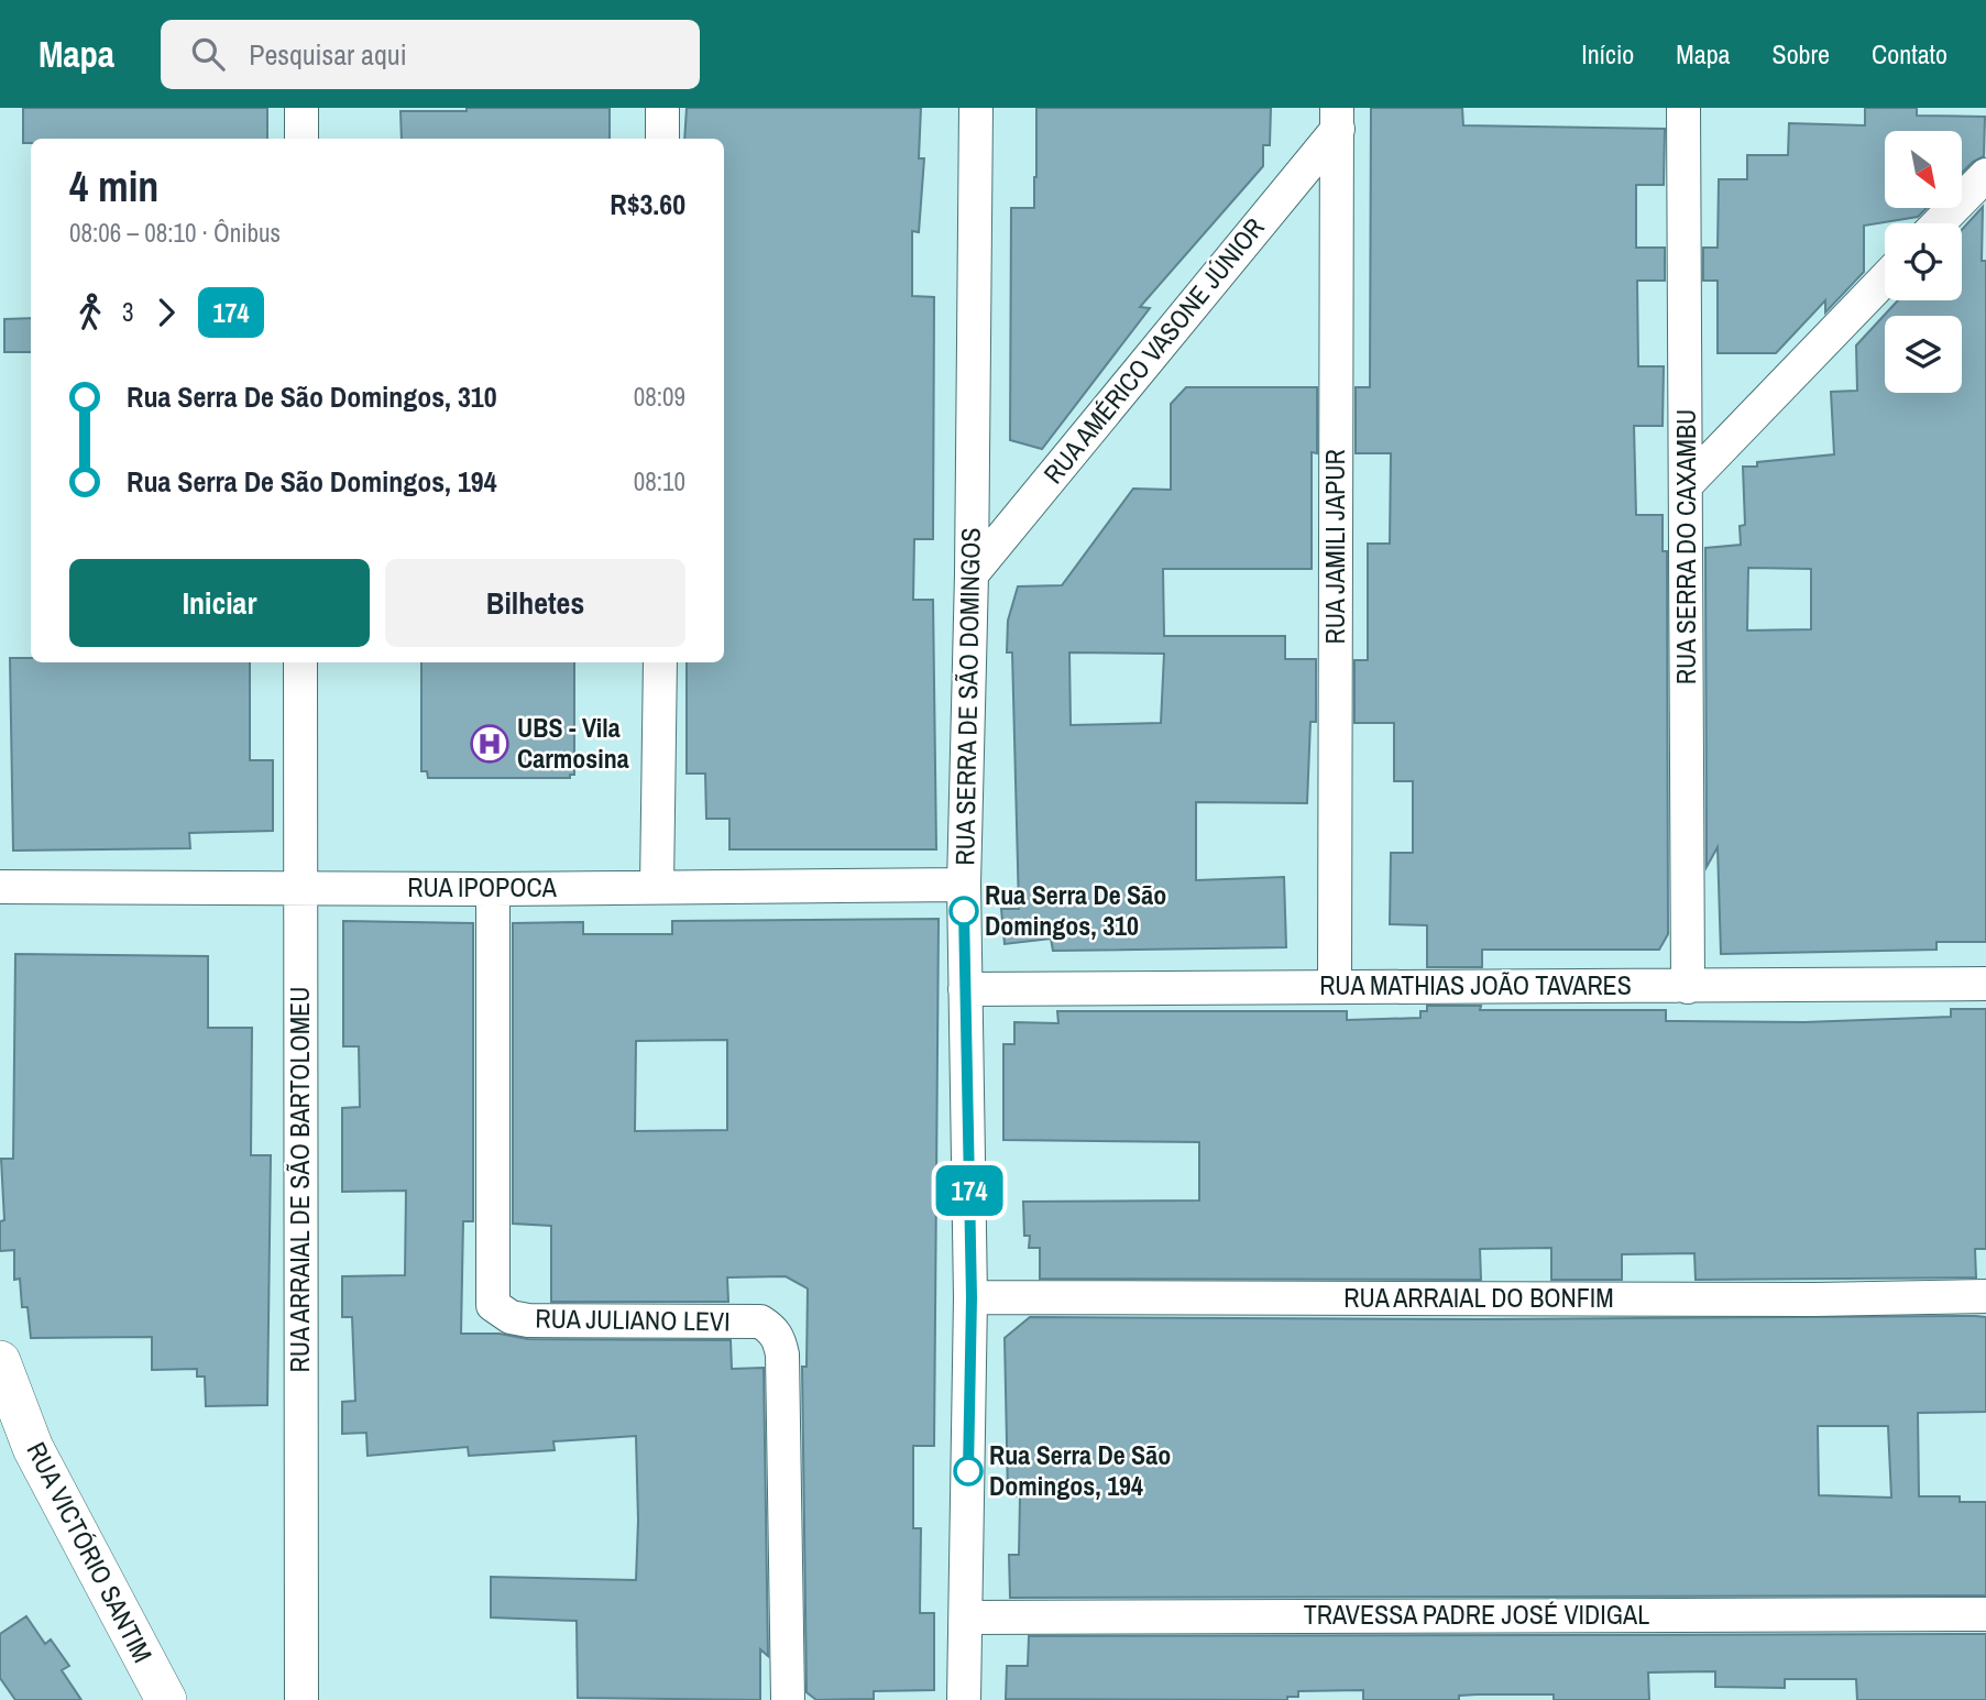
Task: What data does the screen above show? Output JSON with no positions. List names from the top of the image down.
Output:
{
  "streets": {
    "street": [
      "RUA AMÉRICO VASONE JÚNIOR",
      "RUA JAMILI JAPUR",
      "RUA SERRA DO CAXAMBU",
      "RUA SERRA DE SÃO DOMINGOS",
      "RUA IPOPOCA",
      "RUA MATHIAS JOÃO TAVARES",
      "RUA ARRAIAL DE SÃO BARTOLOMEU",
      "RUA ARRAIAL DO BONFIM",
      "RUA JULIANO LEVI",
      "RUA VICTÓRIO SANTIM",
      "TRAVESSA PADRE JOSÉ VIDIGAL"
    ]
  },
  "crossings": [
    ["RUA AMÉRICO VASONE JÚNIOR", "RUA JAMILI JAPUR"],
    ["RUA AMÉRICO VASONE JÚNIOR", "RUA SERRA DE SÃO DOMINGOS"],
    ["RUA JAMILI JAPUR", "RUA MATHIAS JOÃO TAVARES"],
    ["RUA SERRA DO CAXAMBU", "RUA MATHIAS JOÃO TAVARES"],
    ["RUA SERRA DE SÃO DOMINGOS", "RUA IPOPOCA"],
    ["RUA SERRA DE SÃO DOMINGOS", "RUA MATHIAS JOÃO TAVARES"],
    ["RUA SERRA DE SÃO DOMINGOS", "RUA ARRAIAL DO BONFIM"],
    ["RUA SERRA DE SÃO DOMINGOS", "TRAVESSA PADRE JOSÉ VIDIGAL"],
    ["RUA IPOPOCA", "RUA ARRAIAL DE SÃO BARTOLOMEU"],
    ["RUA IPOPOCA", "RUA JULIANO LEVI"]
  ],
  "places": {
    "hospital": ["UBS - Vila Carmosina"],
    "other": ["Rua Serra De São Domingos, 310", "Rua Serra De São Domingos, 194"]
  },
  "lines": ["bus line 174"],
  "north": "bottom right",
  "page": {
    "header": "Mapa",
    "search": "Pesquisar aqui",
    "nav": [
      "Início",
      "Mapa",
      "Sobre",
      "Contato"
    ],
    "on_map": "174",
    "heading": ["4 min", "08:06 – 08:10 · Ônibus", "R$3.60"],
    "legs": ["3", "174"],
    "list": [
      {
        "name": "Rua Serra De São Domingos, 310",
        "value": "08:09"
      },
      {
        "name": "Rua Serra De São Domingos, 194",
        "value": "08:10"
      }
    ],
    "buttons": ["Iniciar", "Bilhetes"]
  }
}
